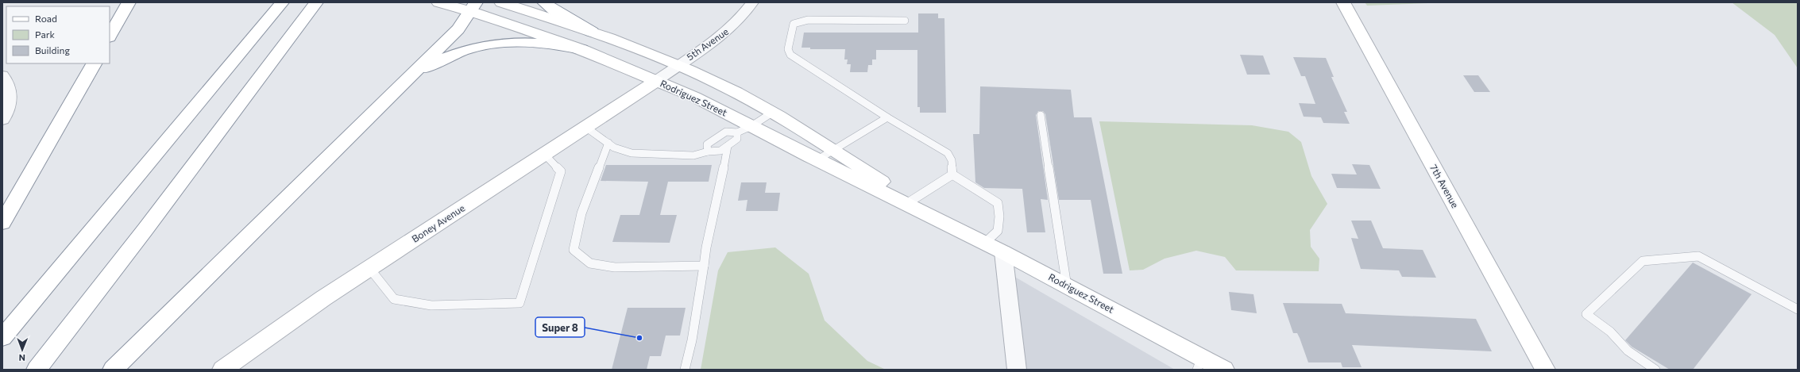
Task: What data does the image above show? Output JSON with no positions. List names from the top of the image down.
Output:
{
  "streets": {
    "main road": ["Rodriguez Street", "7th Avenue", "Boney Avenue"],
    "street": ["5th Avenue"]
  },
  "crossings": [
    ["5th Avenue", "Rodriguez Street"],
    ["5th Avenue", "Boney Avenue"],
    ["Rodriguez Street", "Boney Avenue"]
  ],
  "places": ["Super 8"],
  "legend": ["Road", "Park", "Building"],
  "north": "bottom"
}
